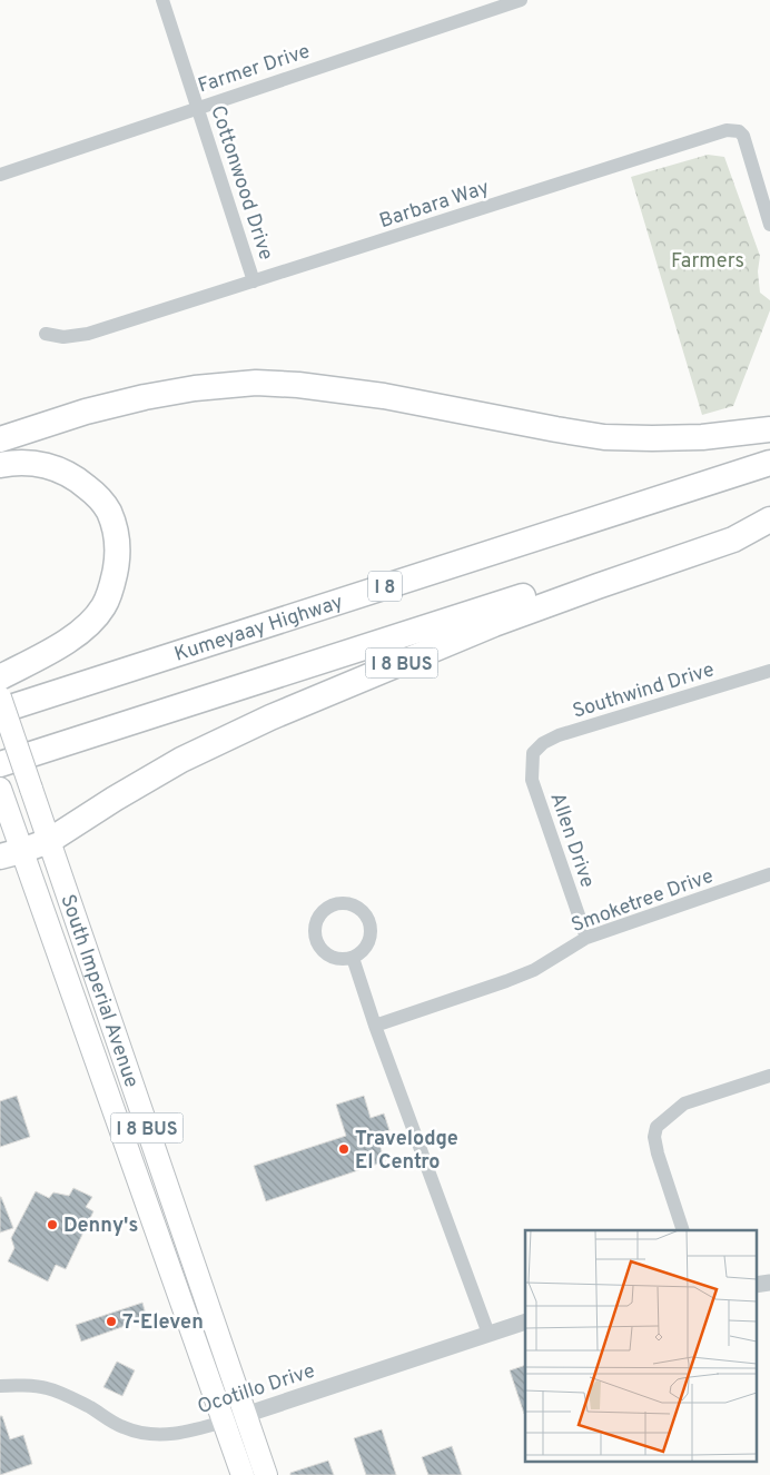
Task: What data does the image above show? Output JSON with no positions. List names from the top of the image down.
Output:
{
  "streets": {
    "highway": [
      "I 8",
      "Kumeyaay Highway",
      "I 8 BUS",
      "South Imperial Avenue"
    ],
    "street": [
      "Farmer Drive",
      "Cottonwood Drive",
      "Barbara Way",
      "Southwind Drive",
      "Allen Drive",
      "Smoketree Drive",
      "Ocotillo Drive"
    ]
  },
  "crossings": [
    ["Farmer Drive", "Cottonwood Drive"],
    ["Cottonwood Drive", "Barbara Way"],
    ["I 8 BUS", "South Imperial Avenue"],
    ["Southwind Drive", "Allen Drive"],
    ["Allen Drive", "Smoketree Drive"],
    ["South Imperial Avenue", "Ocotillo Drive"]
  ],
  "parks": ["Farmers"],
  "places": ["Travelodge El Centro", "Denny's", "7-Eleven"]
}
